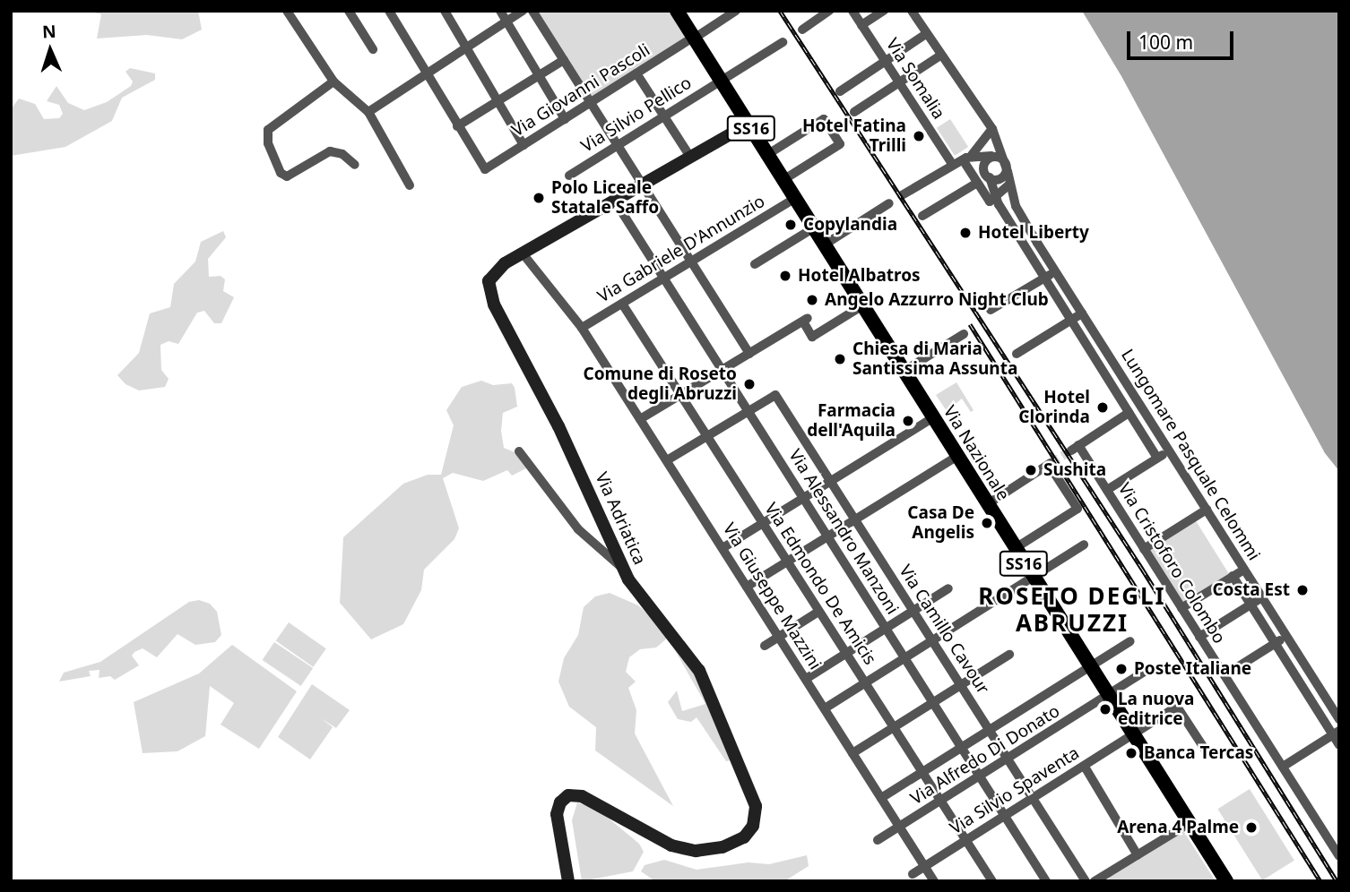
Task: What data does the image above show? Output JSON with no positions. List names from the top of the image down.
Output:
{
  "streets": {
    "main road": ["SS16", "Via Nazionale", "Via Adriatica"],
    "street": [
      "Via Somalia",
      "Via Giovanni Pascoli",
      "Via Silvio Pellico",
      "Via Gabriele D'Annunzio",
      "Lungomare Pasquale Celommi",
      "Via Alessandro Manzoni",
      "Via Cristoforo Colombo",
      "Via Edmondo De Amicis",
      "Via Giuseppe Mazzini",
      "Via Camillo Cavour",
      "Via Alfredo Di Donato",
      "Via Silvio Spaventa"
    ]
  },
  "crossings": [
    ["Via Giovanni Pascoli", "Via Nazionale"],
    ["Via Silvio Pellico", "Via Nazionale"],
    ["Via Gabriele D'Annunzio", "Via Nazionale"],
    ["Via Gabriele D'Annunzio", "Via Alessandro Manzoni"],
    ["Via Gabriele D'Annunzio", "Via Edmondo De Amicis"],
    ["Via Gabriele D'Annunzio", "Via Giuseppe Mazzini"],
    ["Via Nazionale", "Via Adriatica"],
    ["Via Nazionale", "Via Alfredo Di Donato"],
    ["Via Nazionale", "Via Silvio Spaventa"],
    ["Via Adriatica", "Via Alessandro Manzoni"],
    ["Via Adriatica", "Via Giuseppe Mazzini"],
    ["Via Alessandro Manzoni", "Via Camillo Cavour"],
    ["Via Alessandro Manzoni", "Via Alfredo Di Donato"],
    ["Via Alessandro Manzoni", "Via Silvio Spaventa"],
    ["Via Edmondo De Amicis", "Via Alfredo Di Donato"],
    ["Via Edmondo De Amicis", "Via Silvio Spaventa"],
    ["Via Giuseppe Mazzini", "Via Alfredo Di Donato"],
    ["Via Giuseppe Mazzini", "Via Silvio Spaventa"],
    ["Via Camillo Cavour", "Via Alfredo Di Donato"],
    ["Via Camillo Cavour", "Via Silvio Spaventa"]
  ],
  "districts": ["ROSETO DEGLI ABRUZZI"],
  "places": [
    "Hotel Fatina Trilli",
    "Polo Liceale Statale Saffo",
    "Copylandia",
    "Hotel Liberty",
    "Hotel Albatros",
    "Angelo Azzurro Night Club",
    "Chiesa di Maria Santissima Assunta",
    "Comune di Roseto degli Abruzzi",
    "Hotel Clorinda",
    "Farmacia dell'Aquila",
    "Sushita",
    "Casa De Angelis",
    "Costa Est",
    "Poste Italiane",
    "La nuova editrice",
    "Banca Tercas",
    "Arena 4 Palme"
  ],
  "scale_bar": "100 m",
  "north": "top"
}
